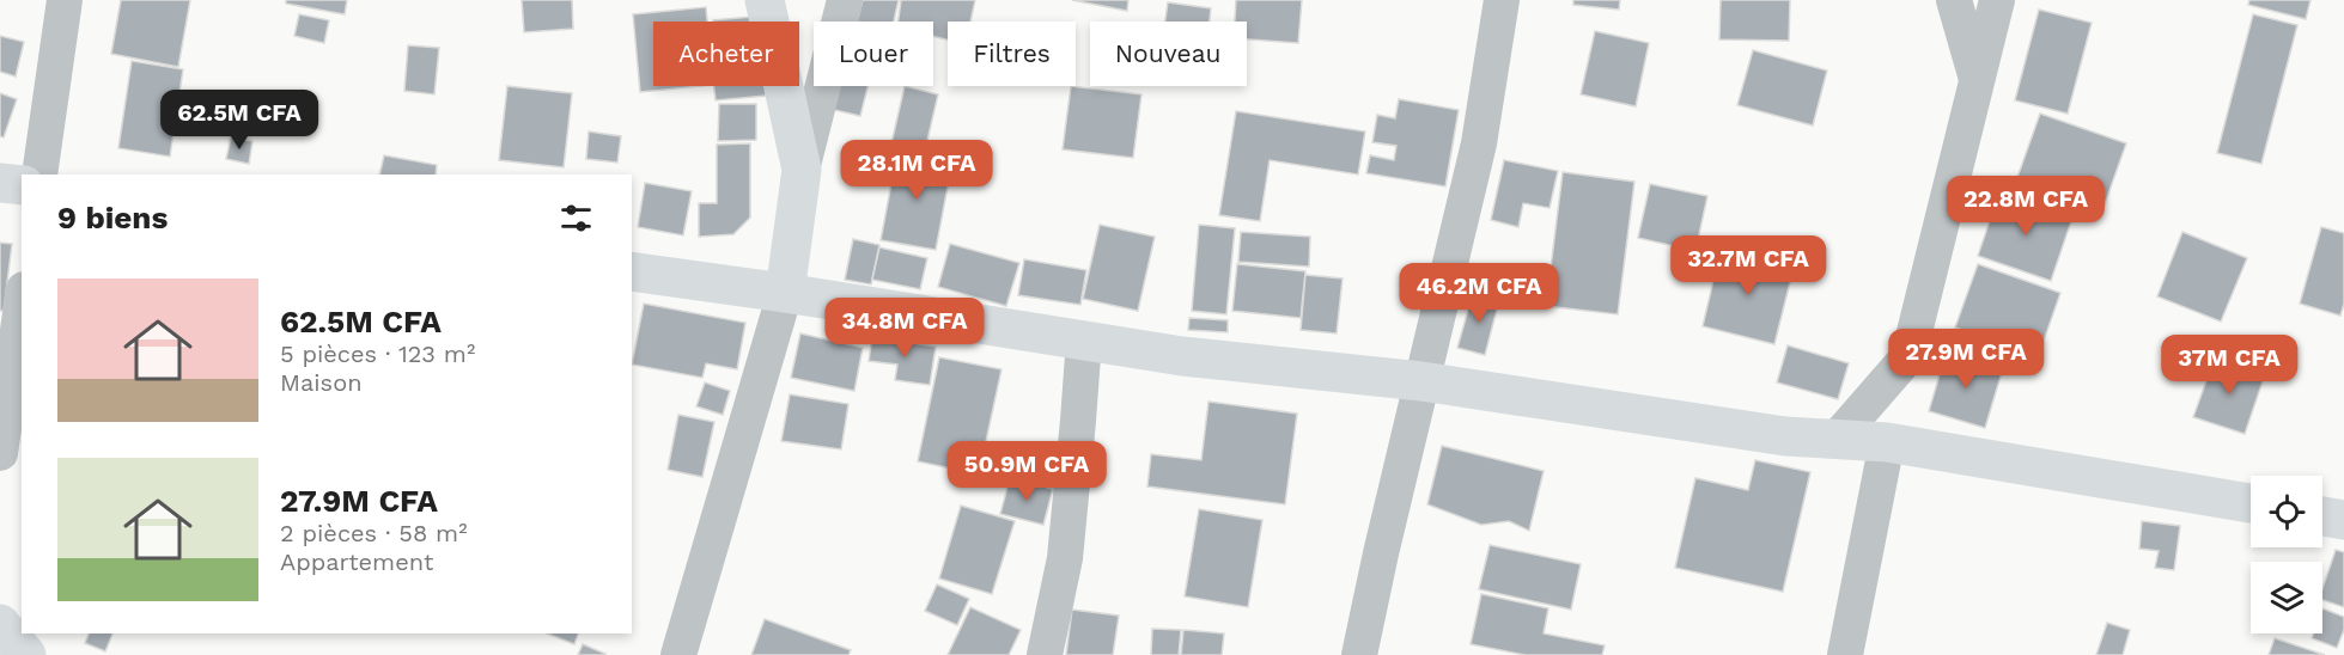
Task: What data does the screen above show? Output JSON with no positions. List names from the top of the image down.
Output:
{
  "page": {
    "chip": [
      "Acheter",
      "Louer",
      "Filtres",
      "Nouveau"
    ],
    "price": [
      "62.5M CFA",
      "28.1M CFA",
      "22.8M CFA",
      "32.7M CFA",
      "46.2M CFA",
      "34.8M CFA",
      "27.9M CFA",
      "37M CFA",
      "50.9M CFA"
    ],
    "heading": "9 biens",
    "list": [
      {
        "name": "62.5M CFA",
        "note": "5 pièces · 123 m² · Maison"
      },
      {
        "name": "27.9M CFA",
        "note": "2 pièces · 58 m² · Appartement"
      }
    ]
  }
}
